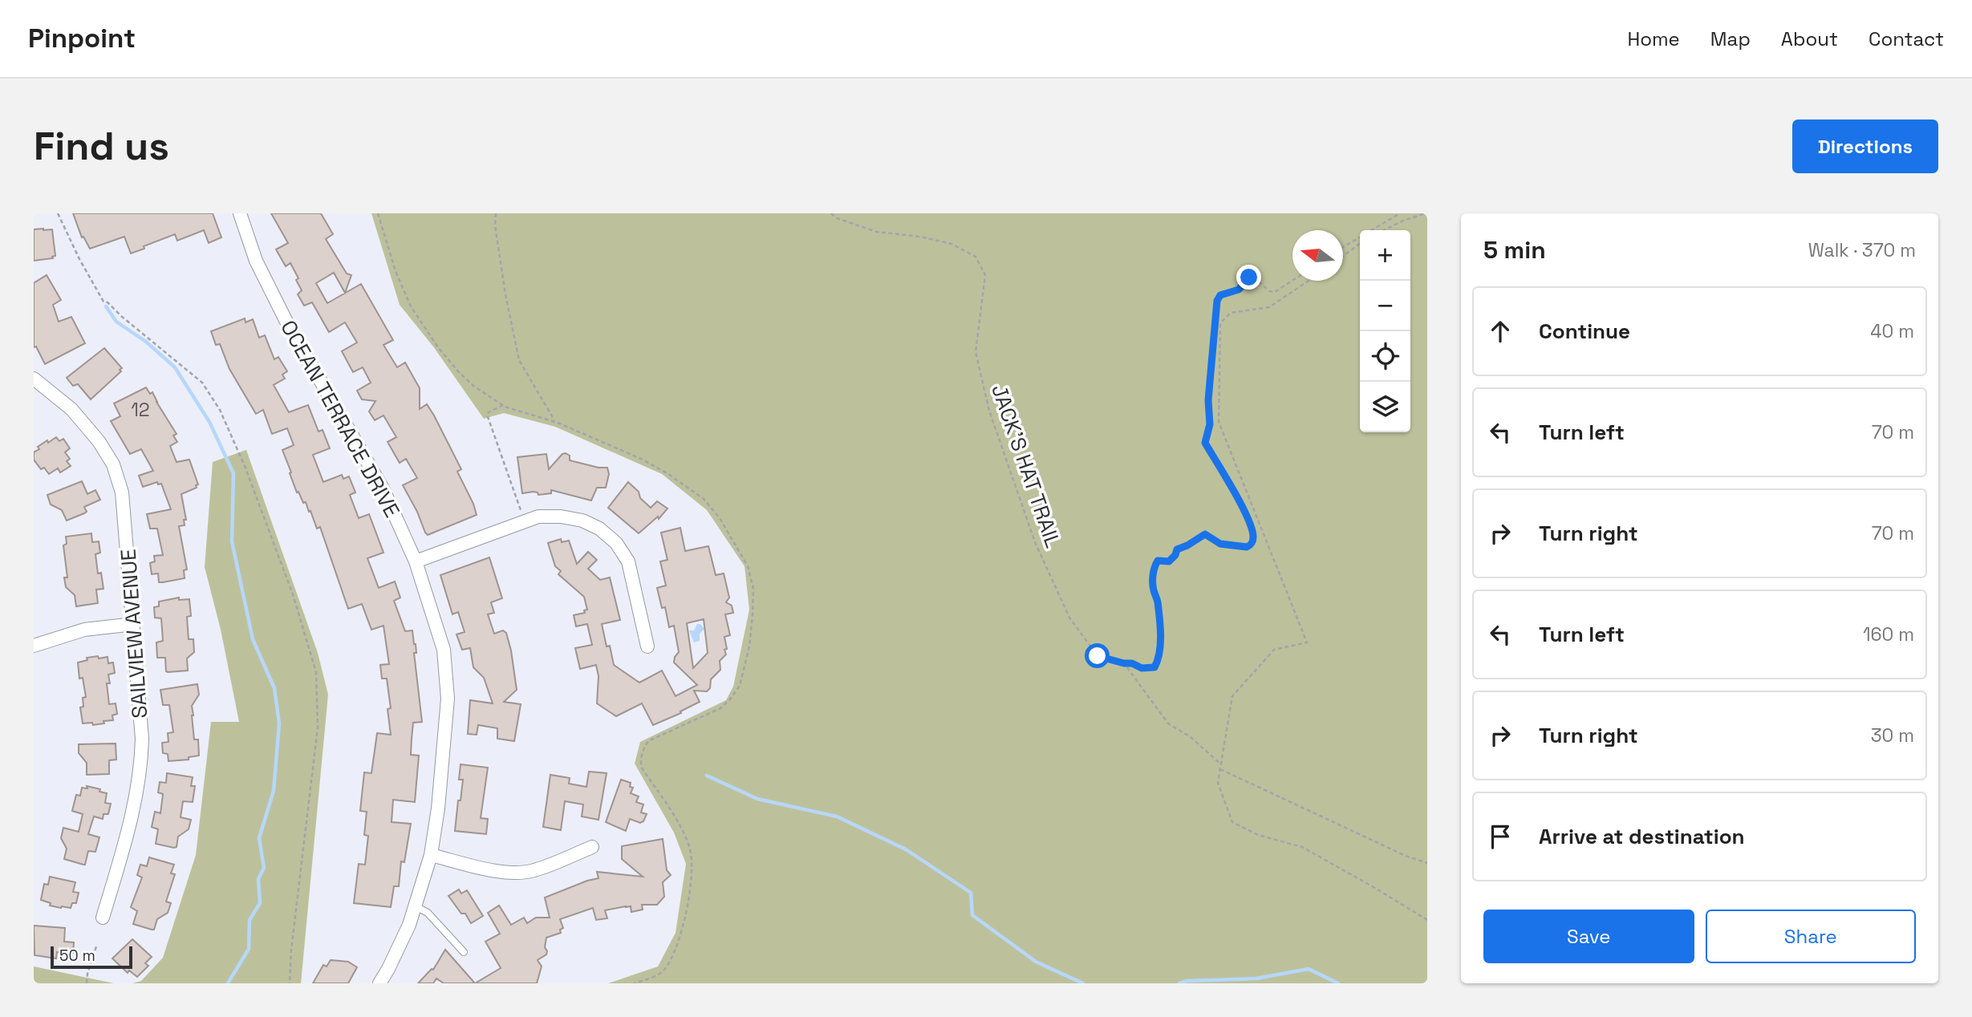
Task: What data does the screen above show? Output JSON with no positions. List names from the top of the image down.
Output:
{
  "streets": {
    "street": ["OCEAN TERRACE DRIVE", "SAILVIEW AVENUE"],
    "path": ["JACK'S HAT TRAIL"]
  },
  "house_numbers": ["12"],
  "scale_bar": "50 m",
  "north": "left",
  "page": {
    "header": "Pinpoint",
    "nav": [
      "Home",
      "Map",
      "About",
      "Contact"
    ],
    "buttons": [
      "Directions",
      ["Save", "Share"]
    ],
    "title": "Find us",
    "heading": ["5 min", "Walk · 370 m"],
    "map_buttons": ["+", "−"],
    "list": [
      ["Continue", "40 m"],
      ["Turn left", "70 m"],
      ["Turn right", "70 m"],
      ["Turn left", "160 m"],
      ["Turn right", "30 m"],
      "Arrive at destination"
    ],
    "scale": "50 m"
  }
}
